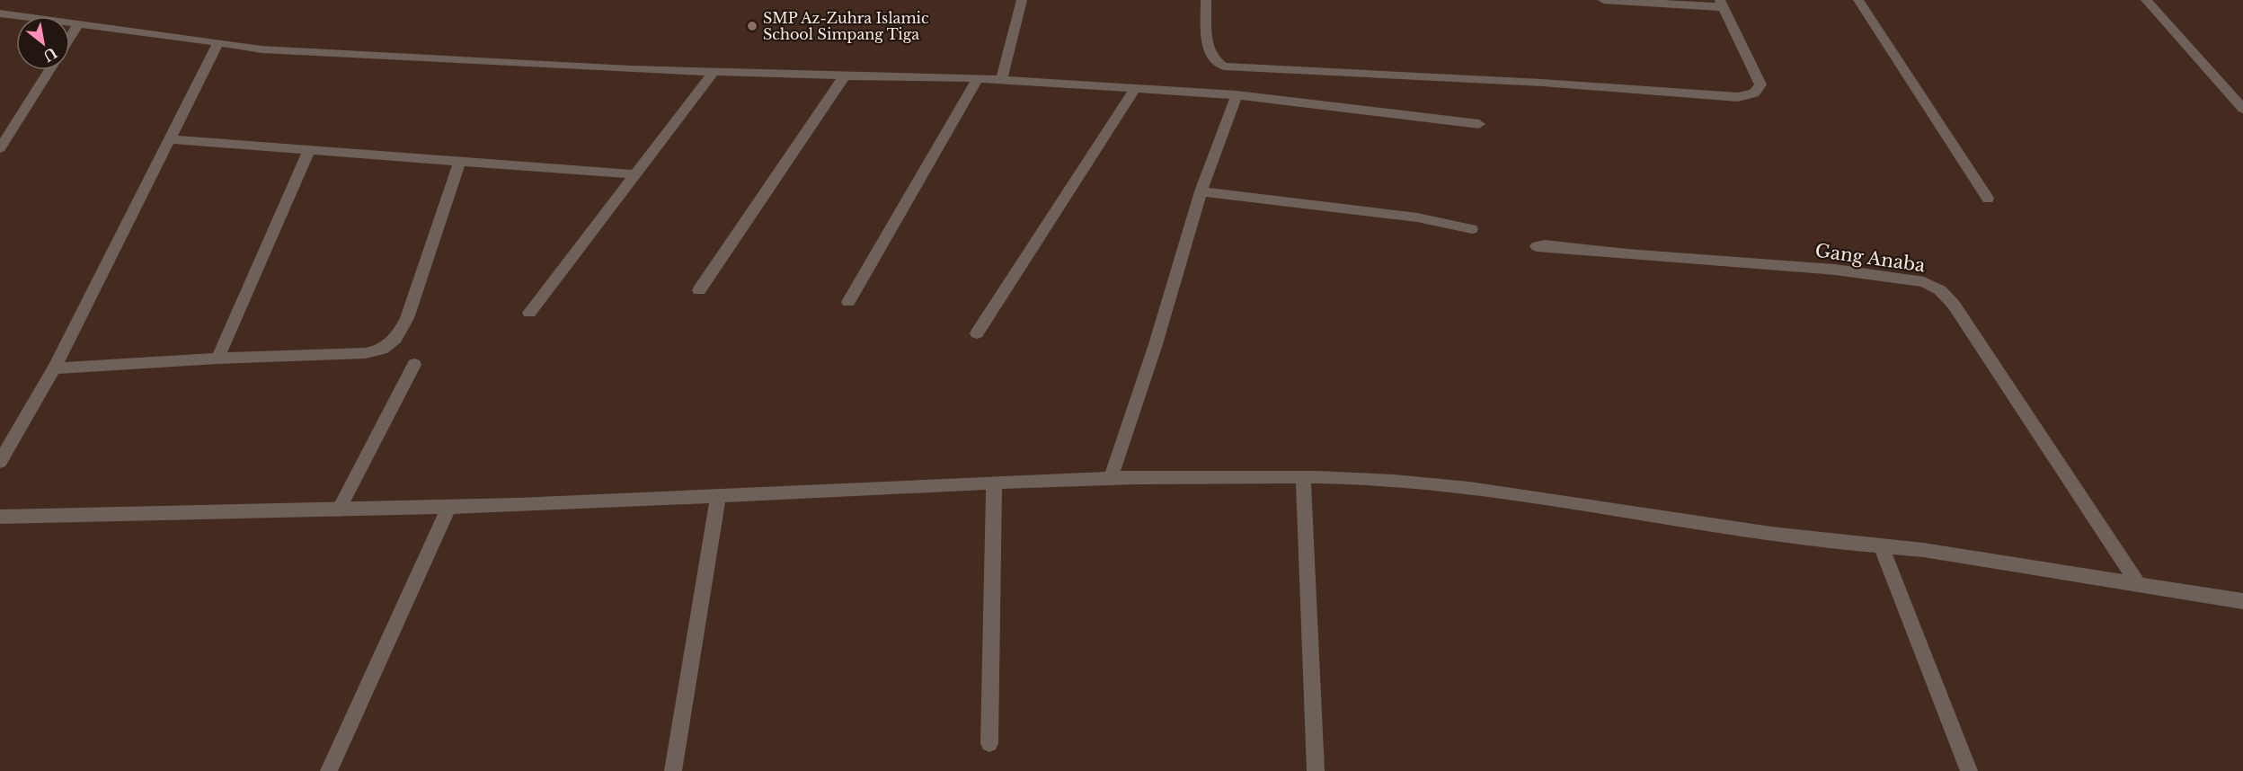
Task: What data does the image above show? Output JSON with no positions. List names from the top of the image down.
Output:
{
  "streets": {
    "street": ["Gang Anaba"]
  },
  "places": ["SMP Az-Zuhra Islamic School Simpang Tiga"],
  "north": "bottom right"
}
